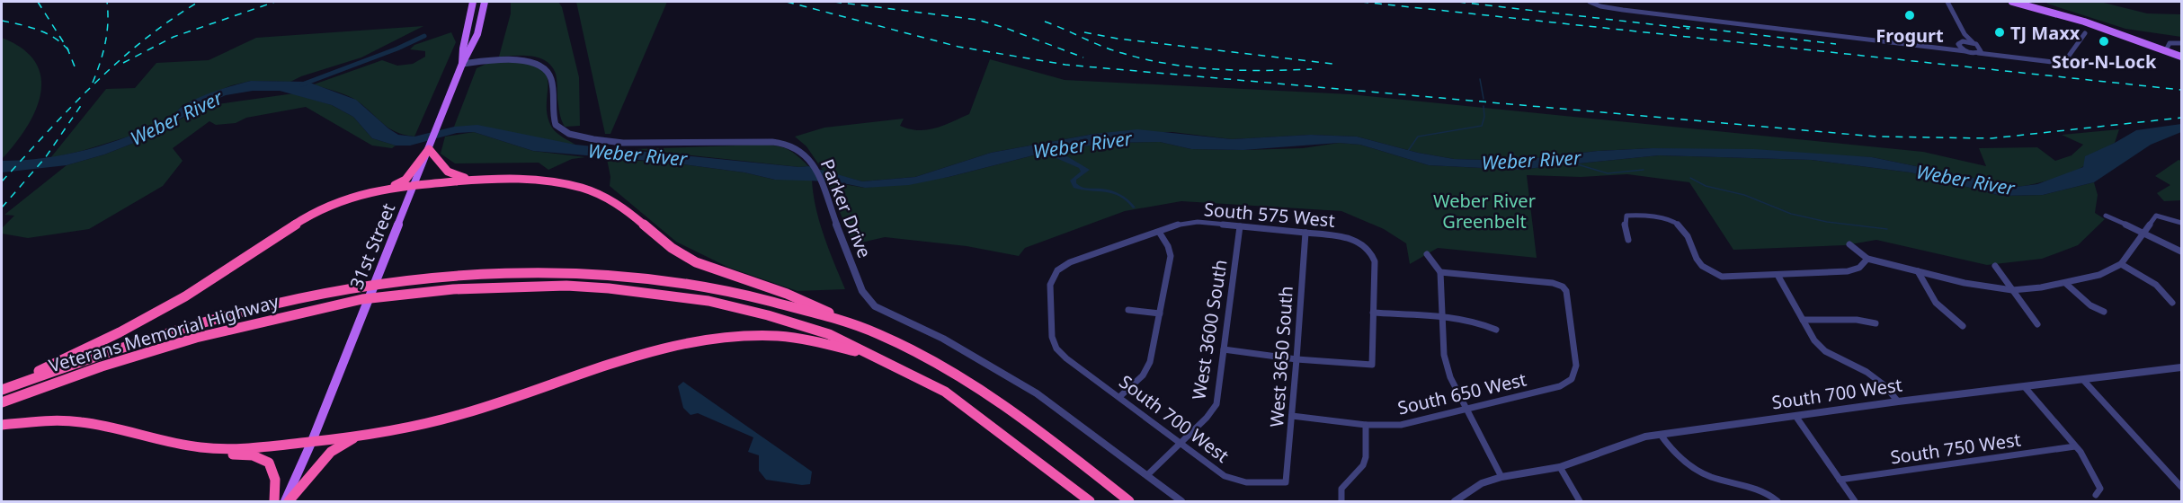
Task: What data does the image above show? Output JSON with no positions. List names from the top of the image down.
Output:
{
  "streets": {
    "highway": ["Veterans Memorial Highway"],
    "main road": ["31st Street"],
    "street": [
      "Parker Drive",
      "South 575 West",
      "West 3600 South",
      "West 3650 South",
      "South 650 West",
      "South 700 West",
      "South 750 West"
    ]
  },
  "crossings": [
    ["Parker Drive", "31st Street"],
    ["Parker Drive", "West 3600 South"],
    ["South 575 West", "West 3600 South"],
    ["South 575 West", "West 3650 South"],
    ["South 575 West", "South 700 West"],
    ["West 3600 South", "South 700 West"],
    ["West 3650 South", "South 650 West"],
    ["West 3650 South", "South 700 West"]
  ],
  "water": ["Weber River"],
  "parks": ["Weber River Greenbelt"],
  "places": ["Frogurt", "TJ Maxx", "Stor-N-Lock"]
}
